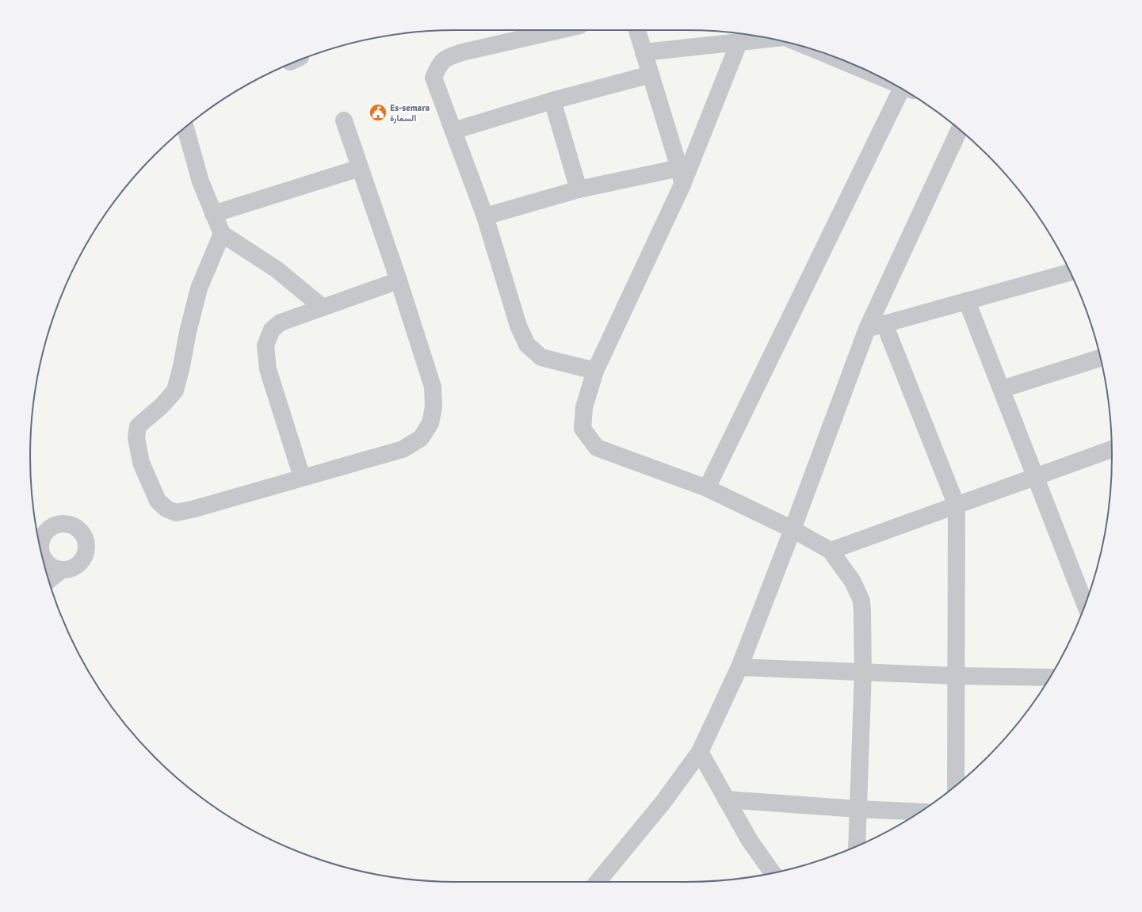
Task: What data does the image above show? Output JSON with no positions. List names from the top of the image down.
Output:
{
  "places": {
    "public building": ["Es-semara السمارة"]
  }
}
